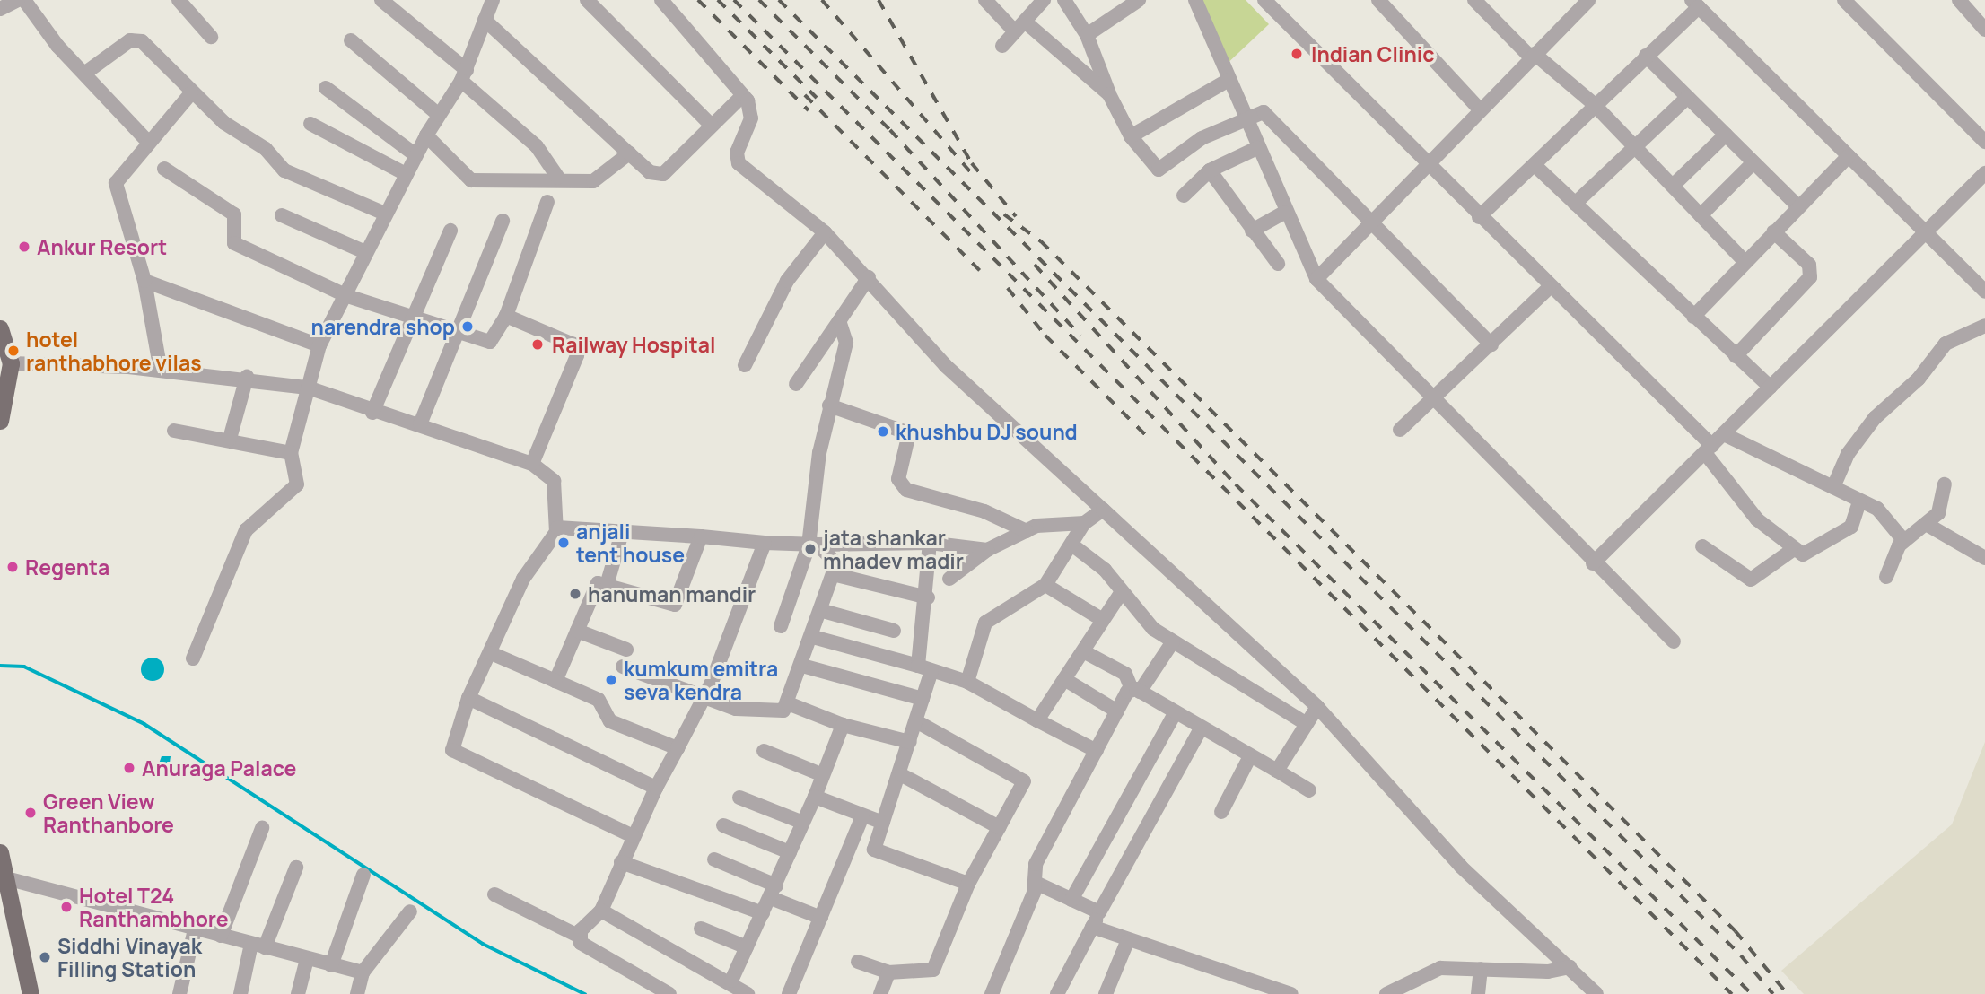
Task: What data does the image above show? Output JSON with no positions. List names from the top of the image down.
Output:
{
  "places": [
    "Indian Clinic",
    "Ankur Resort",
    "narendra shop",
    "Railway Hospital",
    "hotel ranthabhore vilas",
    "khushbu DJ sound",
    "anjali tent house",
    "jata shankar mhadev madir",
    "Regenta",
    "hanuman mandir",
    "kumkum emitra seva kendra",
    "Anuraga Palace",
    "Green View Ranthanbore",
    "Hotel T24 Ranthambhore",
    "Siddhi Vinayak Filling Station"
  ]
}
